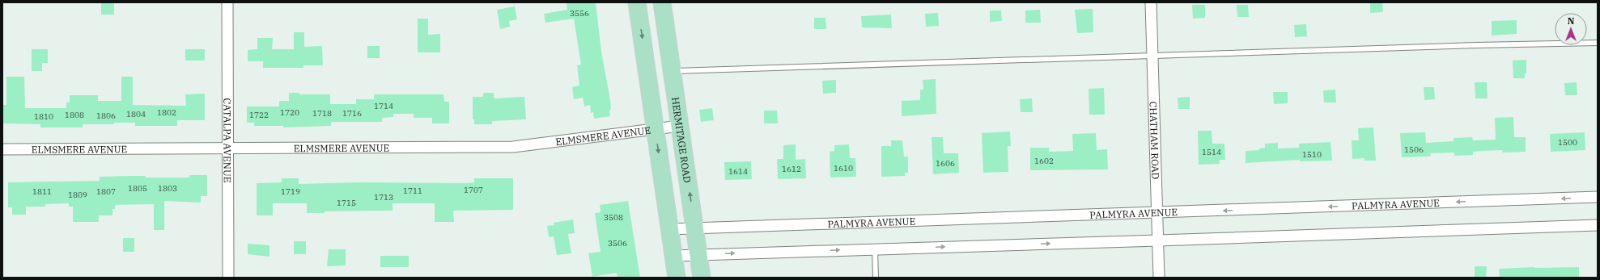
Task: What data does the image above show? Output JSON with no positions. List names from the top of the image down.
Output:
{
  "streets": {
    "main road": ["HERMITAGE ROAD"],
    "street": [
      "ELMSMERE AVENUE",
      "CATALPA AVENUE",
      "CHATHAM ROAD",
      "PALMYRA AVENUE"
    ]
  },
  "crossings": [
    ["ELMSMERE AVENUE", "CATALPA AVENUE"],
    ["ELMSMERE AVENUE", "HERMITAGE ROAD"],
    ["CHATHAM ROAD", "PALMYRA AVENUE"],
    ["HERMITAGE ROAD", "PALMYRA AVENUE"]
  ],
  "house_numbers": [
    "3556",
    "1714",
    "1802",
    "1720",
    "1718",
    "1716",
    "1804",
    "1808",
    "1722",
    "1806",
    "1810",
    "1500",
    "1506",
    "1514",
    "1510",
    "1602",
    "1606",
    "1610",
    "1612",
    "1614",
    "1805",
    "1803",
    "1707",
    "1711",
    "1811",
    "1807",
    "1719",
    "1809",
    "1713",
    "1715",
    "3508",
    "3506"
  ],
  "north": "top"
}
